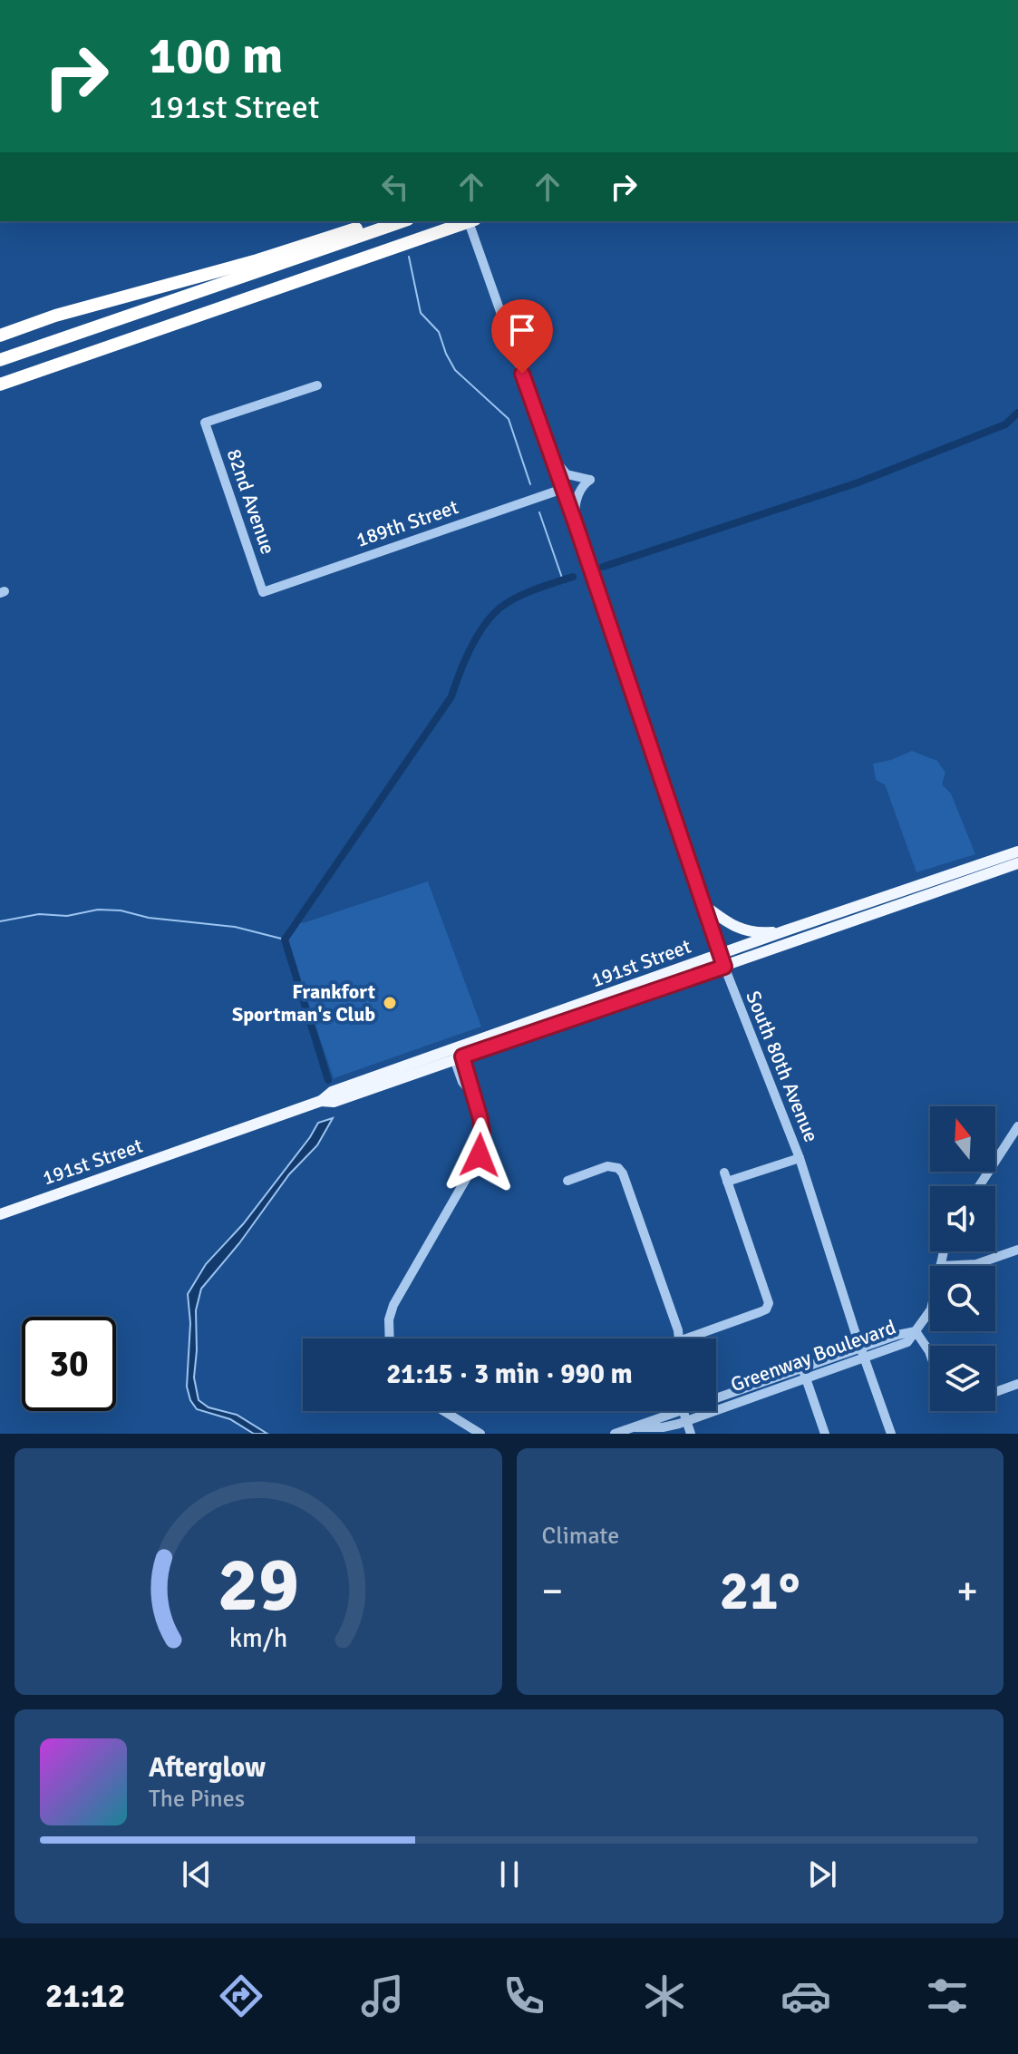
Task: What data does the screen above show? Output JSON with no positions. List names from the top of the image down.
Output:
{
  "streets": {
    "main road": ["191st Street"],
    "street": [
      "82nd Avenue",
      "189th Street",
      "South 80th Avenue",
      "Greenway Boulevard"
    ]
  },
  "crossings": [
    ["82nd Avenue", "189th Street"],
    ["189th Street", "South 80th Avenue"],
    ["191st Street", "South 80th Avenue"],
    ["South 80th Avenue", "Greenway Boulevard"]
  ],
  "places": ["Frankfort Sportman's Club"],
  "north": "top",
  "page": {
    "turn": ["100 m", "191st Street"],
    "limit": "30",
    "trip": "21:15 · 3 min · 990 m",
    "tile": "Climate",
    "heat": ["−", "21°", "+"],
    "song": ["Afterglow", "The Pines"],
    "tabs": "21:12",
    "gauge": ["29", "km/h"]
  }
}
